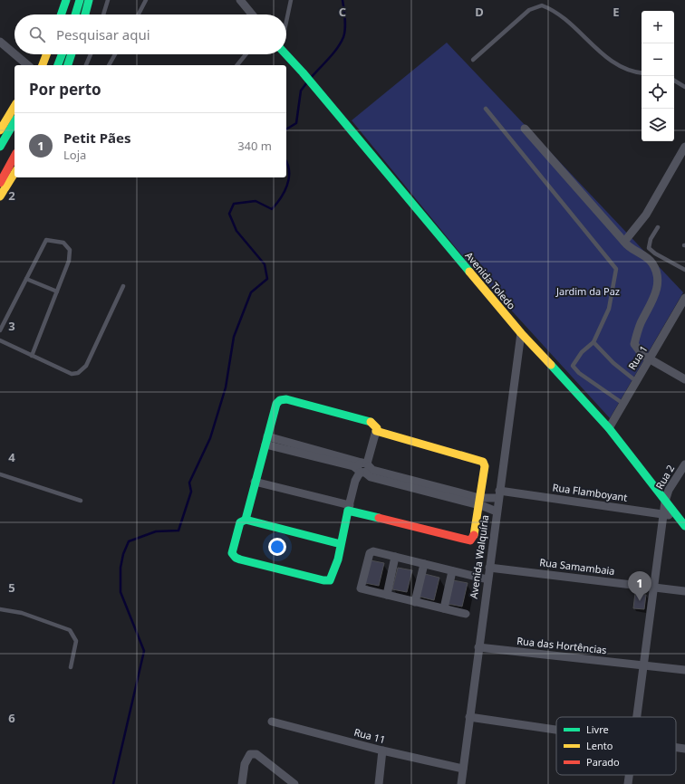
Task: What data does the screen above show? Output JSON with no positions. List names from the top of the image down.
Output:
{
  "streets": {
    "main road": ["Avenida Toledo"],
    "street": [
      "Rua 1",
      "Rua 2",
      "Rua Flamboyant",
      "Avenida Walquíria",
      "Rua Samambaia",
      "Rua das Hortências",
      "Rua 11"
    ]
  },
  "crossings": [
    ["Avenida Toledo", "Rua 1"],
    ["Avenida Toledo", "Rua 2"],
    ["Avenida Toledo", "Rua Flamboyant"],
    ["Avenida Toledo", "Avenida Walquíria"],
    ["Rua 2", "Rua Flamboyant"],
    ["Rua 2", "Rua Samambaia"],
    ["Rua 2", "Rua das Hortências"],
    ["Rua Flamboyant", "Avenida Walquíria"],
    ["Avenida Walquíria", "Rua Samambaia"],
    ["Avenida Walquíria", "Rua das Hortências"],
    ["Avenida Walquíria", "Rua 11"]
  ],
  "parks": ["Jardim da Paz"],
  "legend": ["Livre", "Lento", "Parado"],
  "page": {
    "map_buttons": ["+", "−"],
    "search": "Pesquisar aqui",
    "heading": "Por perto",
    "list": [
      {
        "mark": "1",
        "name": "Petit Pães",
        "note": "Loja",
        "value": "340 m"
      }
    ],
    "pins": "1"
  },
  "grid": {
    "columns": ["C", "D", "E"],
    "rows": [
      "2",
      "3",
      "4",
      "5",
      "6"
    ]
  }
}
